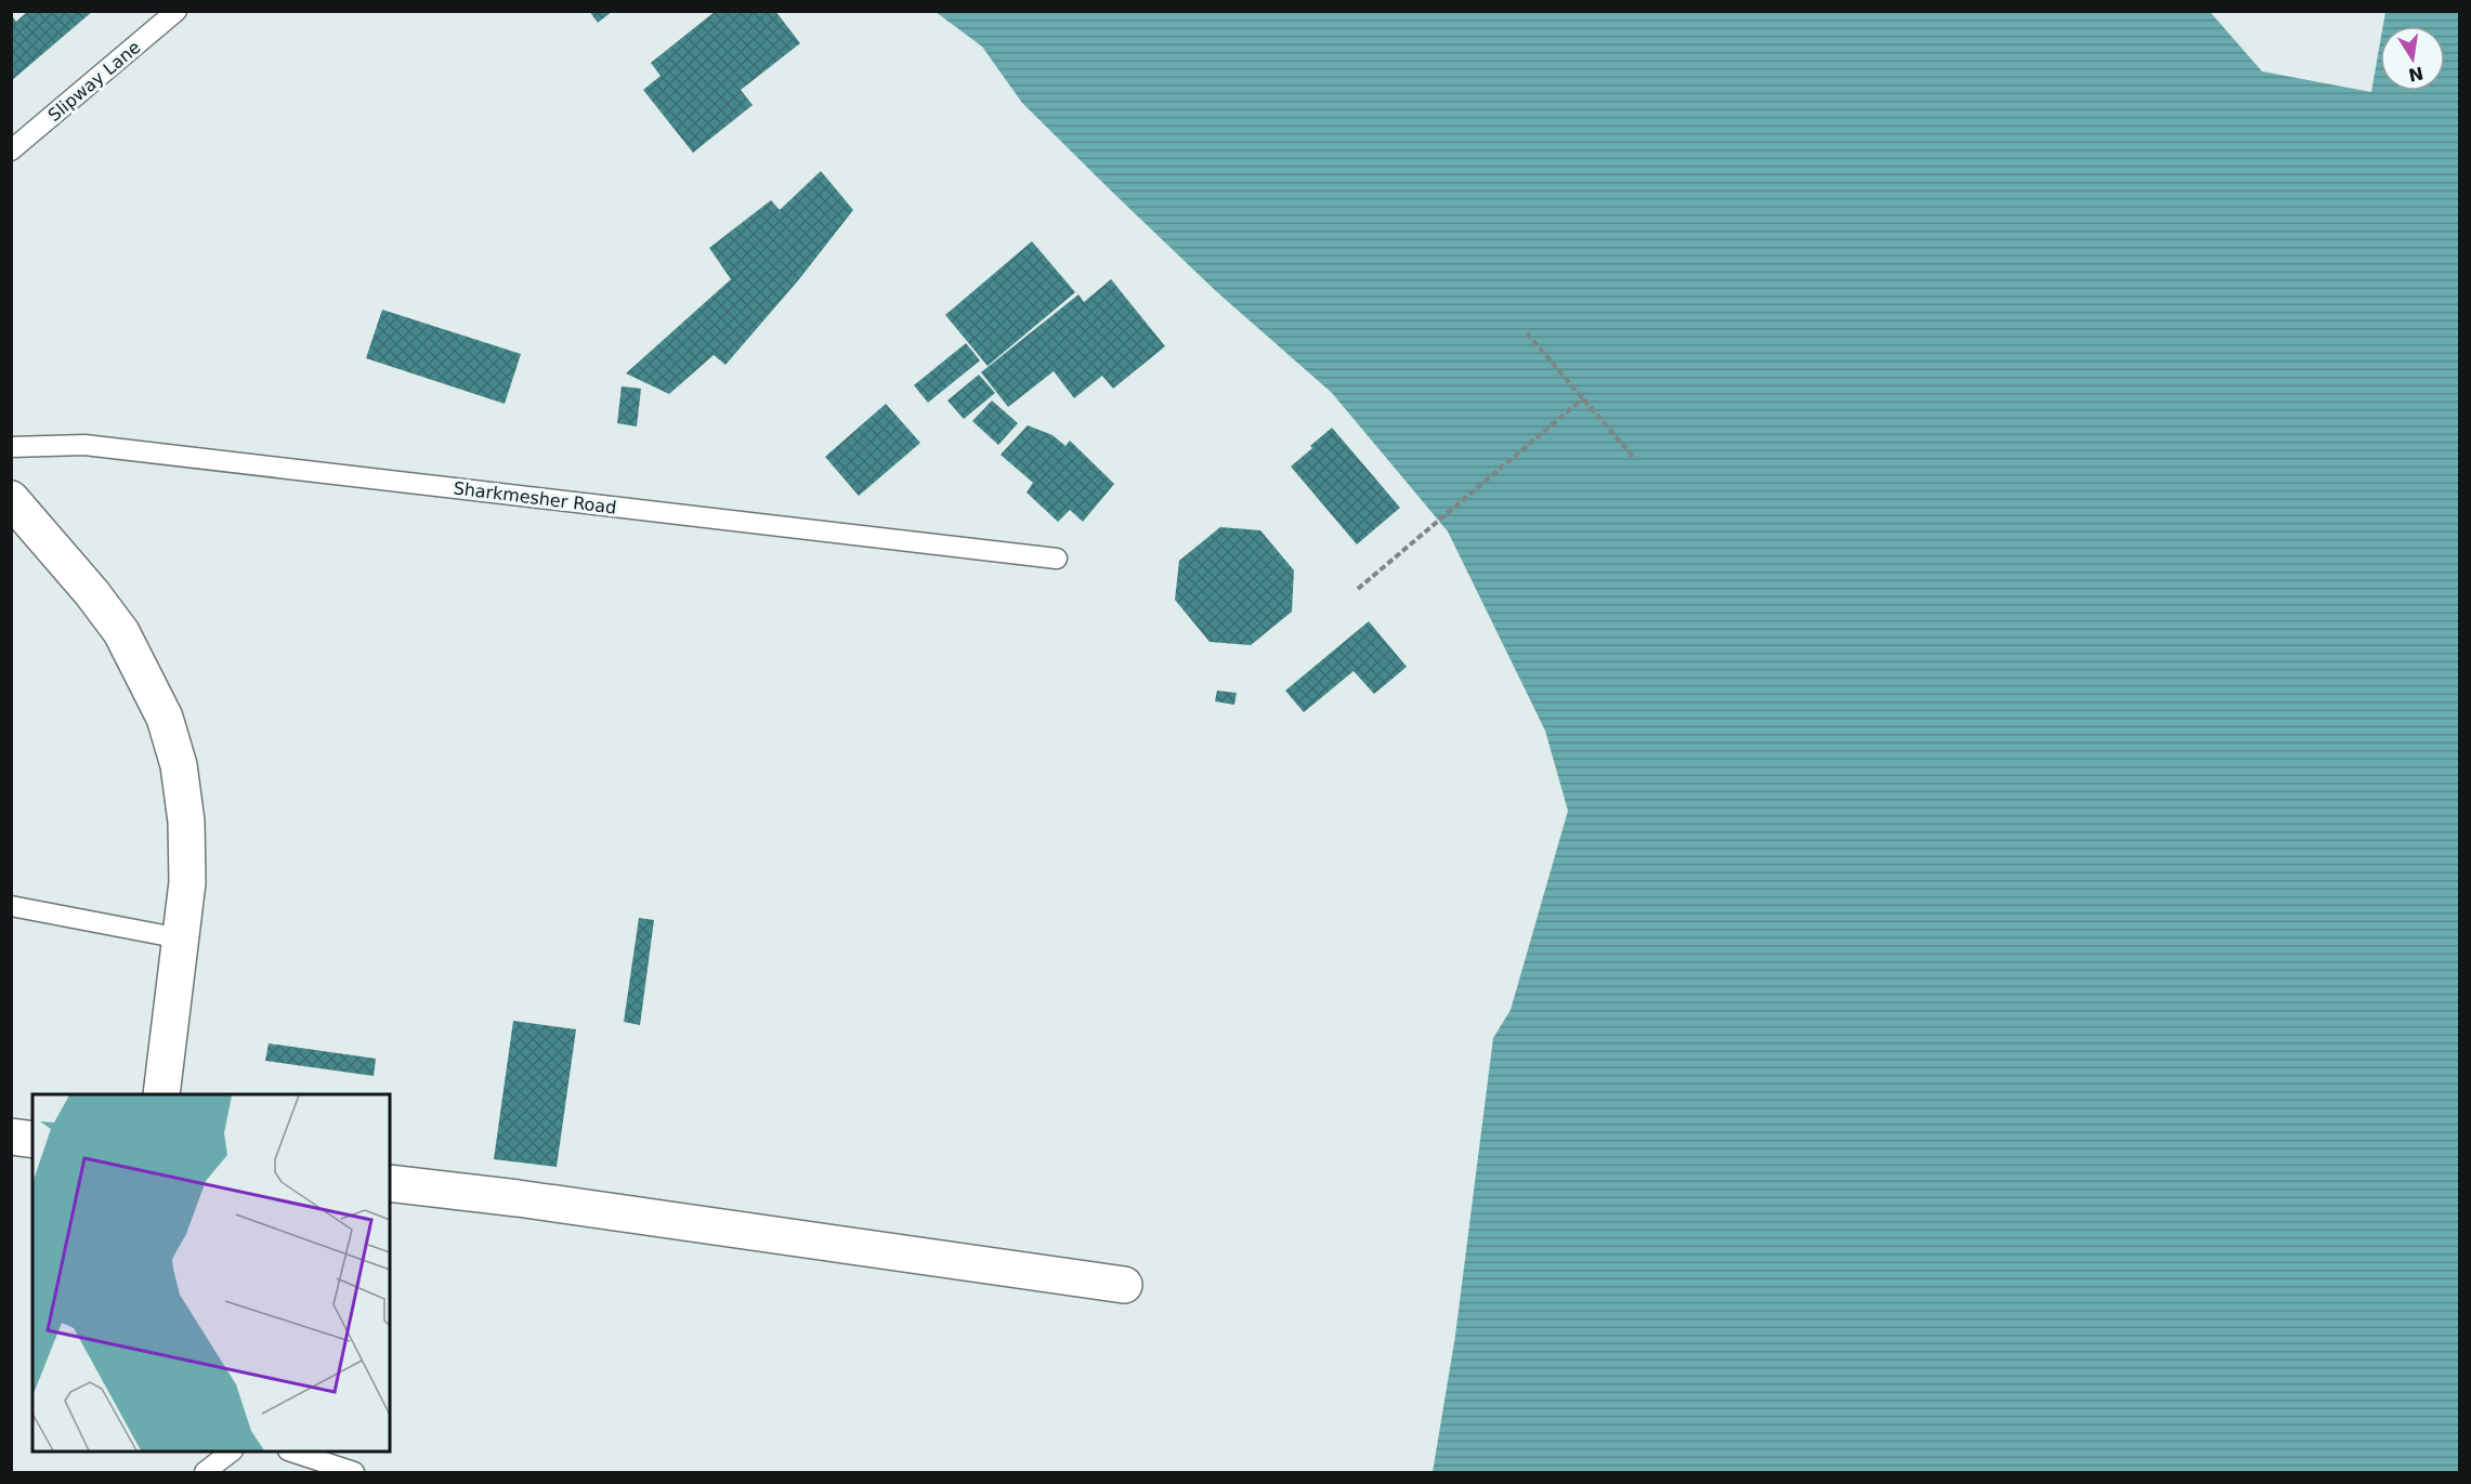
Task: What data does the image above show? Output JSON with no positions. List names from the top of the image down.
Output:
{
  "streets": {
    "lane": ["Slipway Lane", "Sharkmesher Road"]
  },
  "north": "bottom"
}
